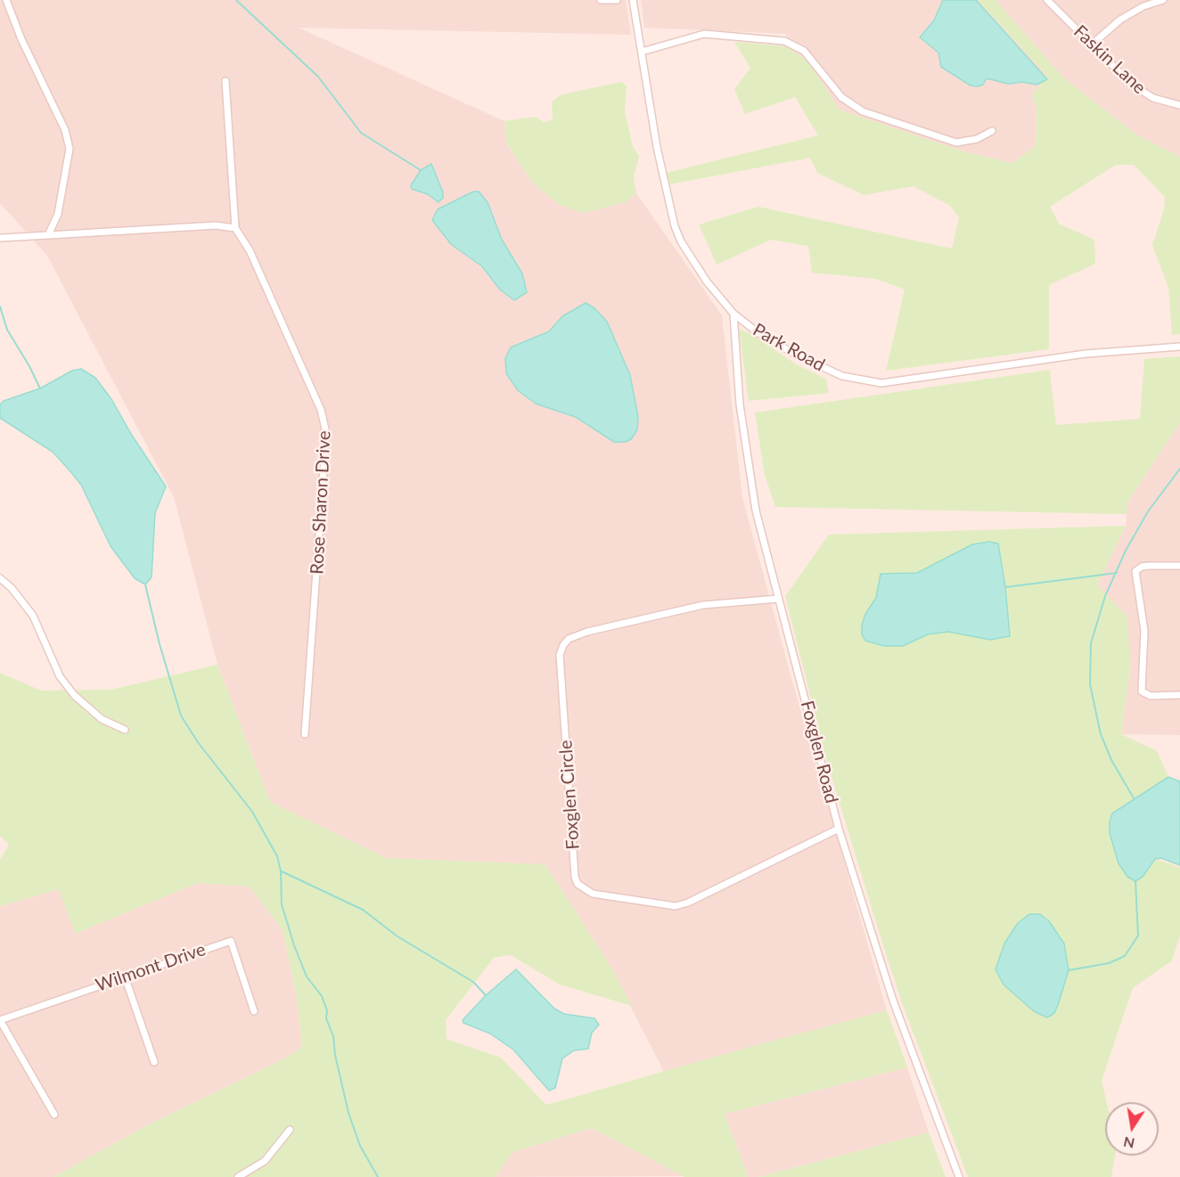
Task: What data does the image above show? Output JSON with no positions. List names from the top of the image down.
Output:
{
  "streets": {
    "street": [
      "Faskin Lane",
      "Park Road",
      "Rose Sharon Drive",
      "Foxglen Road",
      "Foxglen Circle",
      "Wilmont Drive"
    ]
  },
  "crossings": [
    ["Park Road", "Foxglen Road"],
    ["Foxglen Road", "Foxglen Circle"]
  ],
  "north": "bottom"
}
